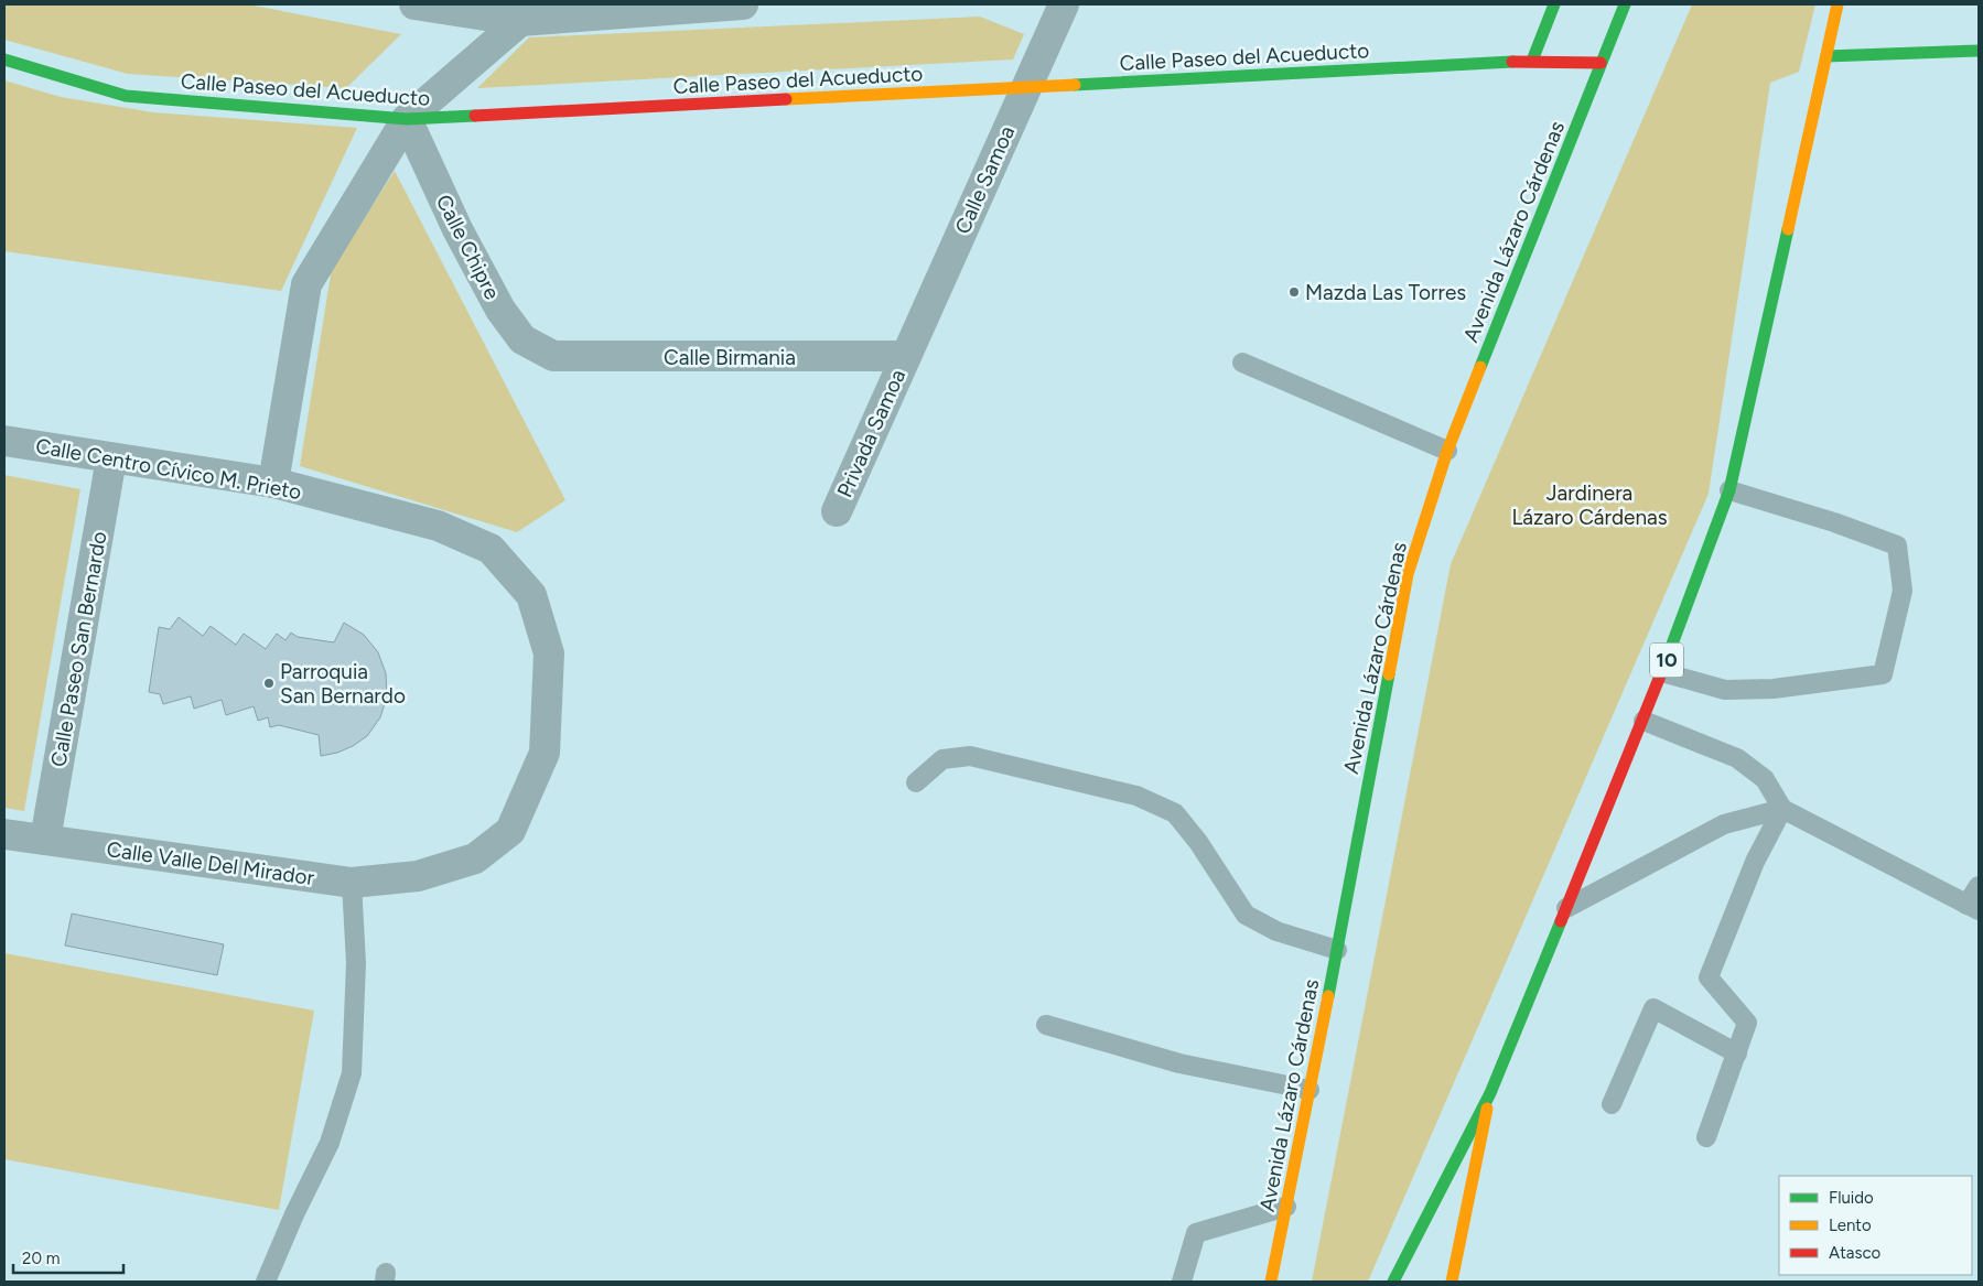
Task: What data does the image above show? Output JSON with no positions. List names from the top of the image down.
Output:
{
  "streets": {
    "main road": ["Calle Paseo del Acueducto", "Avenida Lázaro Cárdenas", "10"],
    "street": [
      "Calle Samoa",
      "Calle Chipre",
      "Calle Birmania",
      "Privada Samoa",
      "Calle Centro Cívico M. Prieto",
      "Calle Paseo San Bernardo",
      "Calle Valle Del Mirador"
    ]
  },
  "crossings": [
    ["Calle Paseo del Acueducto", "Calle Samoa"],
    ["Calle Paseo del Acueducto", "Avenida Lázaro Cárdenas"],
    ["Calle Paseo del Acueducto", "Calle Chipre"],
    ["Calle Samoa", "Calle Birmania"],
    ["Calle Samoa", "Privada Samoa"],
    ["Calle Chipre", "Calle Birmania"],
    ["Calle Birmania", "Privada Samoa"],
    ["Calle Centro Cívico M. Prieto", "Calle Paseo San Bernardo"],
    ["Calle Centro Cívico M. Prieto", "Calle Valle Del Mirador"],
    ["Calle Paseo San Bernardo", "Calle Valle Del Mirador"]
  ],
  "parks": ["Jardinera Lázaro Cárdenas"],
  "places": ["Mazda Las Torres", "Parroquia San Bernardo"],
  "legend": ["Fluido", "Lento", "Atasco"],
  "scale_bar": "20 m"
}
